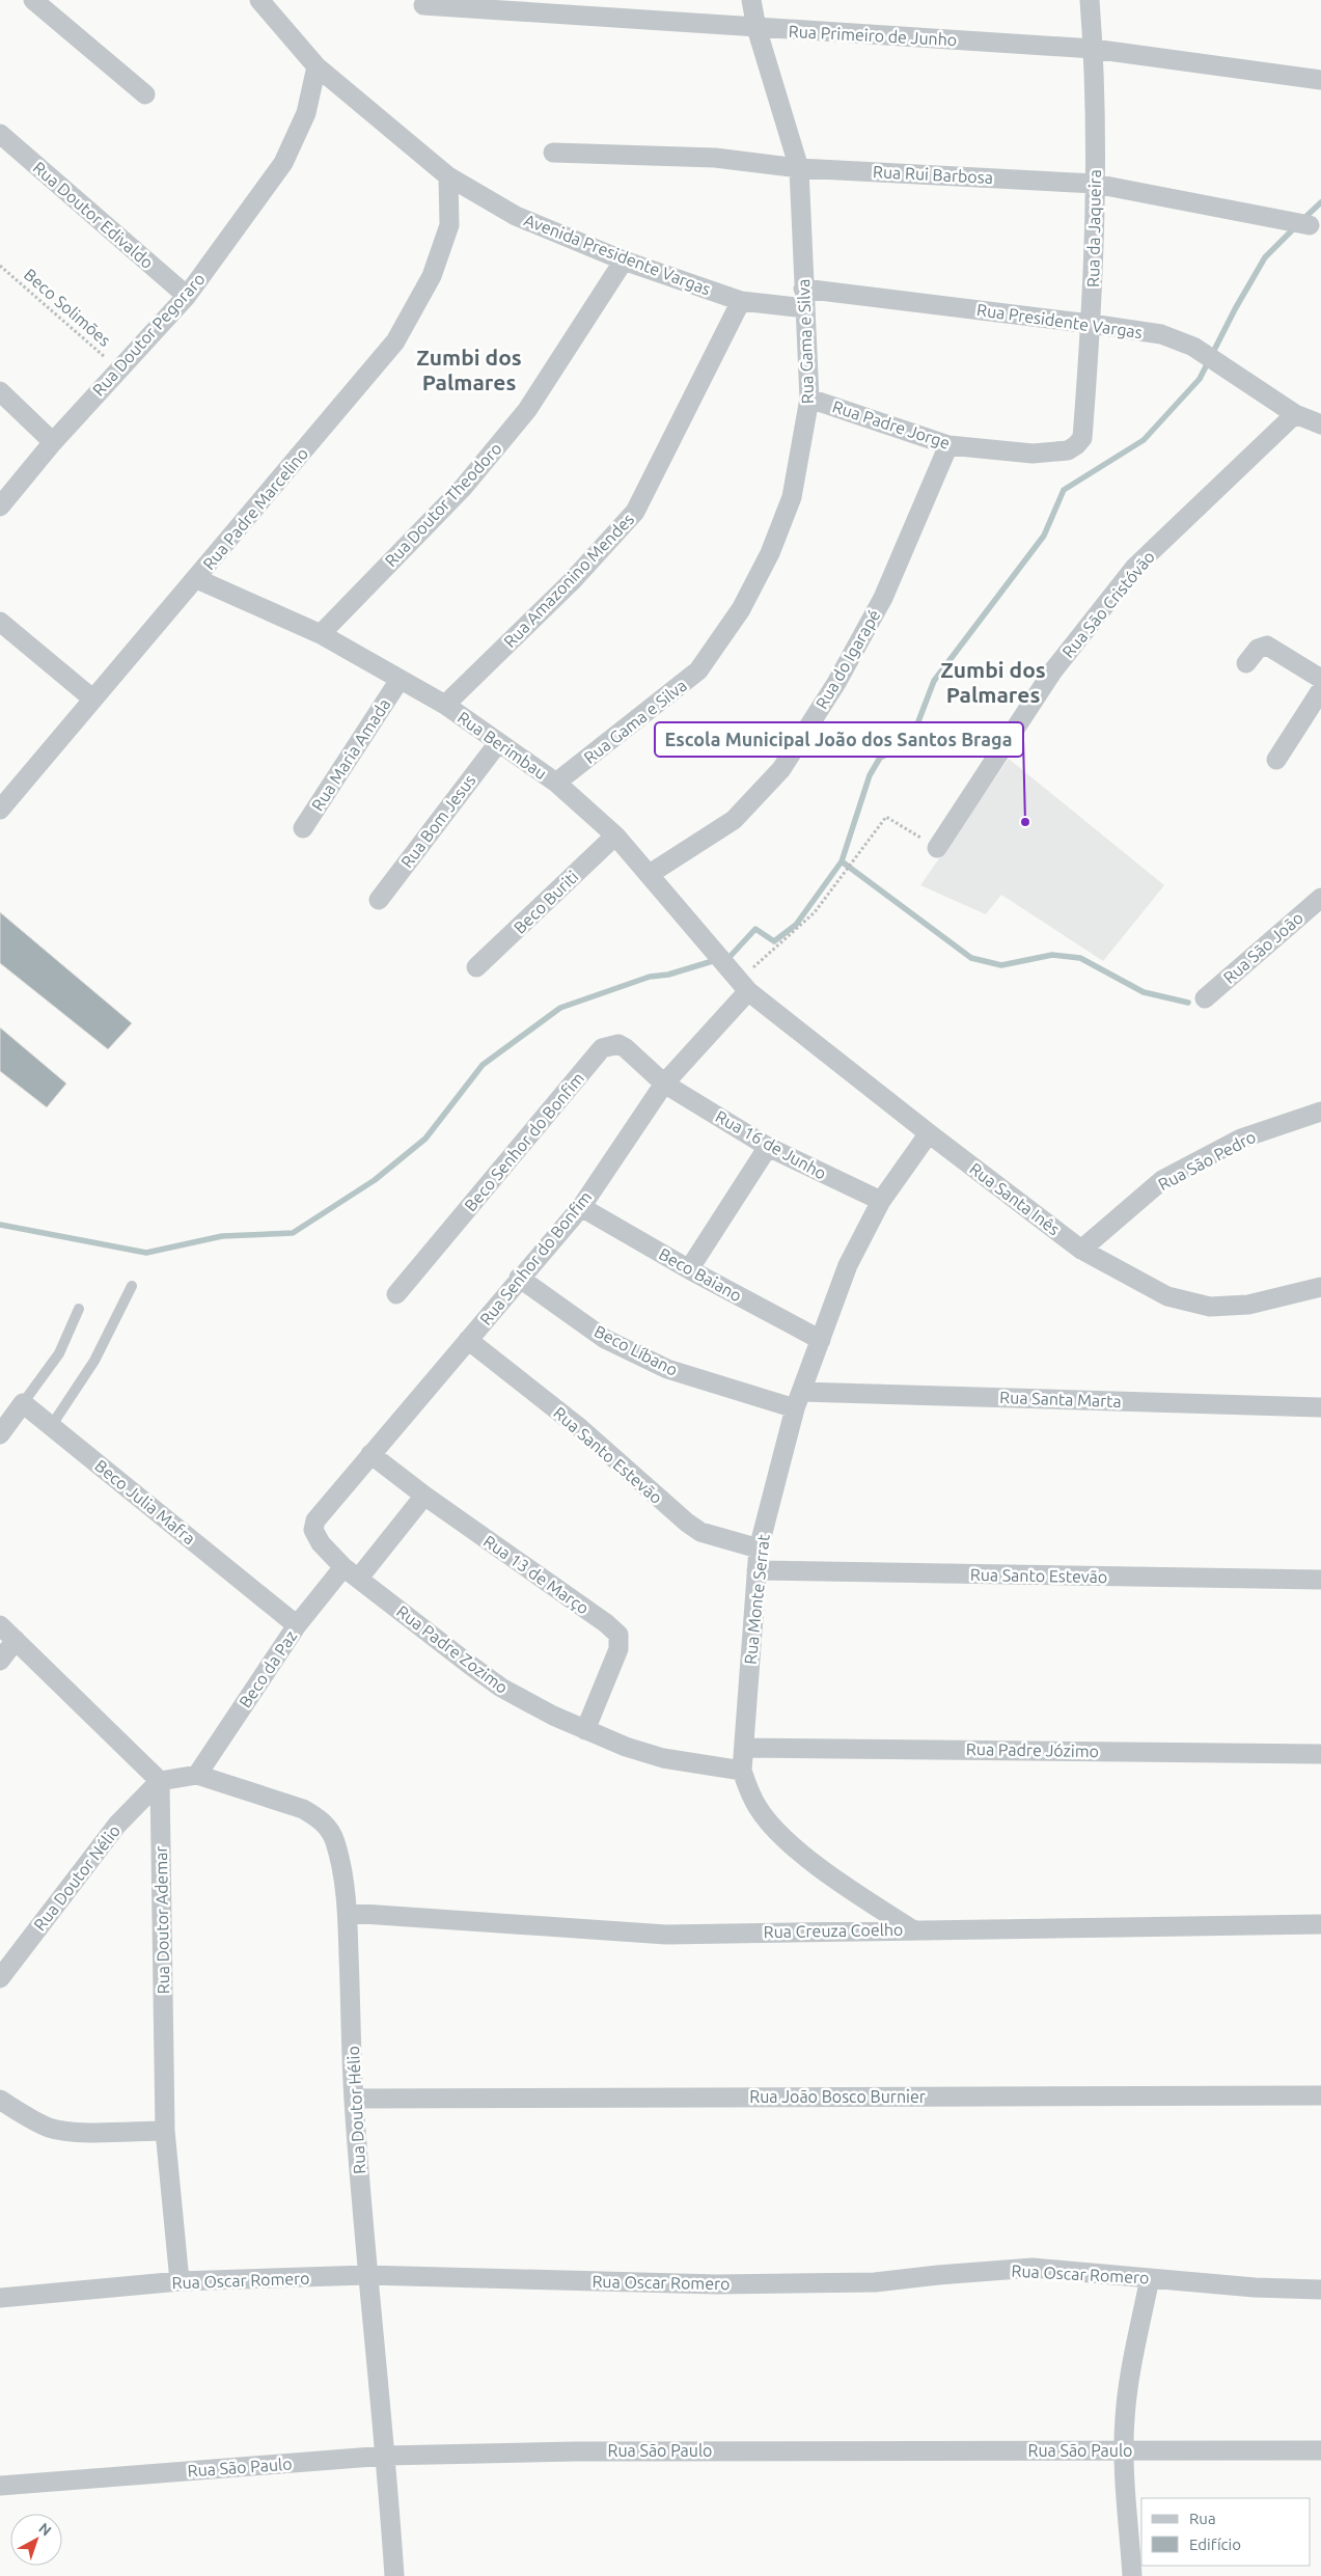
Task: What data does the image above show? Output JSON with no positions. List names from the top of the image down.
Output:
{
  "streets": {
    "street": [
      "Rua Primeiro de Junho",
      "Rua Rui Barbosa",
      "Rua Doutor Edivaldo",
      "Rua da Jaqueira",
      "Avenida Presidente Vargas",
      "Rua Presidente Vargas",
      "Rua Doutor Pegoraro",
      "Rua Gama e Silva",
      "Rua Padre Jorge",
      "Rua Doutor Theodoro",
      "Rua Padre Marcelino",
      "Rua Amazonino Mendes",
      "Rua São Cristóvão",
      "Rua do Igarapé",
      "Rua Berimbau",
      "Rua Maria Amada",
      "Rua Bom Jesus",
      "Beco Buriti",
      "Rua São João",
      "Beco Senhor do Bonfim",
      "Rua 16 de Junho",
      "Rua São Pedro",
      "Rua Santa Inês",
      "Rua Senhor do Bonfim",
      "Beco Baiano",
      "Beco Líbano",
      "Rua Santa Marta",
      "Rua Santo Estevão",
      "Beco Julia Mafra",
      "Rua 13 de Março",
      "Rua Monte Serrat",
      "Rua Padre Zozimo",
      "Beco da Paz",
      "Rua Padre Józimo",
      "Rua Doutor Nélio",
      "Rua Doutor Ademar",
      "Rua Creuza Coelho",
      "Rua João Bosco Burnier",
      "Rua Doutor Hélio",
      "Rua Oscar Romero",
      "Rua São Paulo"
    ],
    "path": ["Beco Solimões"]
  },
  "crossings": [
    ["Rua Primeiro de Junho", "Rua da Jaqueira"],
    ["Rua Primeiro de Junho", "Rua Gama e Silva"],
    ["Rua Rui Barbosa", "Rua da Jaqueira"],
    ["Rua Rui Barbosa", "Rua Gama e Silva"],
    ["Rua Doutor Edivaldo", "Rua Doutor Pegoraro"],
    ["Rua da Jaqueira", "Rua Presidente Vargas"],
    ["Rua da Jaqueira", "Rua Padre Jorge"],
    ["Avenida Presidente Vargas", "Rua Doutor Pegoraro"],
    ["Avenida Presidente Vargas", "Rua Gama e Silva"],
    ["Avenida Presidente Vargas", "Rua Doutor Theodoro"],
    ["Avenida Presidente Vargas", "Rua Padre Marcelino"],
    ["Avenida Presidente Vargas", "Rua Amazonino Mendes"],
    ["Beco Solimões", "Rua Doutor Pegoraro"],
    ["Rua Presidente Vargas", "Rua Gama e Silva"],
    ["Rua Presidente Vargas", "Rua São Cristóvão"],
    ["Rua Gama e Silva", "Rua Padre Jorge"],
    ["Rua Gama e Silva", "Rua Berimbau"],
    ["Rua Padre Jorge", "Rua do Igarapé"],
    ["Rua Doutor Theodoro", "Rua Berimbau"],
    ["Rua Padre Marcelino", "Rua Berimbau"],
    ["Rua Amazonino Mendes", "Rua Berimbau"],
    ["Rua do Igarapé", "Rua Berimbau"],
    ["Rua Berimbau", "Rua Maria Amada"],
    ["Rua Berimbau", "Rua Bom Jesus"],
    ["Rua Berimbau", "Beco Buriti"],
    ["Rua Berimbau", "Rua Santa Inês"],
    ["Rua Berimbau", "Rua Senhor do Bonfim"],
    ["Beco Senhor do Bonfim", "Rua 16 de Junho"],
    ["Beco Senhor do Bonfim", "Rua Senhor do Bonfim"],
    ["Rua 16 de Junho", "Rua Senhor do Bonfim"],
    ["Rua 16 de Junho", "Rua Monte Serrat"],
    ["Rua São Pedro", "Rua Santa Inês"],
    ["Rua Santa Inês", "Rua Senhor do Bonfim"],
    ["Rua Santa Inês", "Rua Monte Serrat"],
    ["Rua Senhor do Bonfim", "Beco Baiano"],
    ["Rua Senhor do Bonfim", "Beco Líbano"],
    ["Rua Senhor do Bonfim", "Rua Santo Estevão"],
    ["Rua Senhor do Bonfim", "Rua 13 de Março"],
    ["Rua Senhor do Bonfim", "Rua Padre Zozimo"],
    ["Beco Baiano", "Rua Monte Serrat"],
    ["Beco Líbano", "Rua Santa Marta"],
    ["Beco Líbano", "Rua Monte Serrat"],
    ["Rua Santa Marta", "Rua Monte Serrat"],
    ["Rua Santo Estevão", "Rua Monte Serrat"],
    ["Beco Julia Mafra", "Beco da Paz"],
    ["Rua 13 de Março", "Rua Padre Zozimo"],
    ["Rua 13 de Março", "Beco da Paz"],
    ["Rua Monte Serrat", "Rua Padre Zozimo"],
    ["Rua Monte Serrat", "Rua Padre Józimo"],
    ["Rua Monte Serrat", "Rua Creuza Coelho"],
    ["Rua Padre Zozimo", "Beco da Paz"],
    ["Beco da Paz", "Rua Doutor Hélio"],
    ["Rua Doutor Nélio", "Rua Doutor Ademar"],
    ["Rua Doutor Nélio", "Rua Doutor Hélio"],
    ["Rua Doutor Ademar", "Rua Doutor Hélio"],
    ["Rua Doutor Ademar", "Rua Oscar Romero"],
    ["Rua Creuza Coelho", "Rua Doutor Hélio"],
    ["Rua João Bosco Burnier", "Rua Doutor Hélio"],
    ["Rua Doutor Hélio", "Rua Oscar Romero"],
    ["Rua Doutor Hélio", "Rua São Paulo"]
  ],
  "districts": ["Zumbi dos Palmares", "Zumbi dos Palmares"],
  "places": ["Escola Municipal João dos Santos Braga"],
  "legend": ["Rua", "Edifício"],
  "north": "top right"
}
